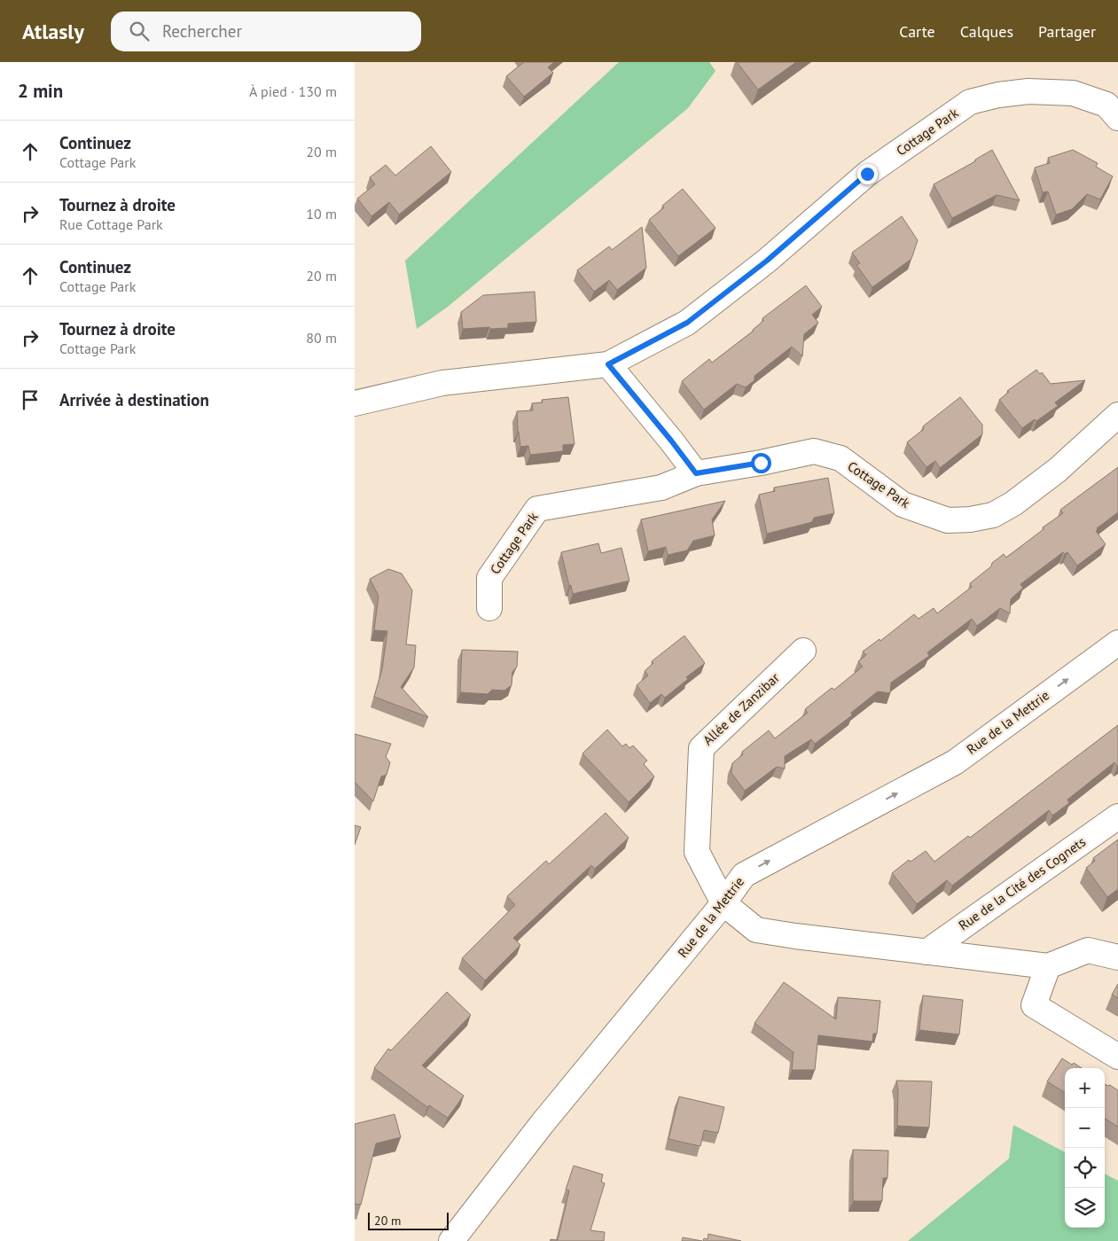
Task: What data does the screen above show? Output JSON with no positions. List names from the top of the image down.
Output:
{
  "streets": {
    "street": [
      "Cottage Park",
      "Allée de Zanzibar",
      "Rue de la Mettrie",
      "Rue de la Cité des Cognets"
    ]
  },
  "crossings": [
    ["Allée de Zanzibar", "Rue de la Mettrie"]
  ],
  "one_way": ["Rue de la Mettrie"],
  "scale_bar": "20 m",
  "page": {
    "header": "Atlasly",
    "search": "Rechercher",
    "nav": ["Carte", "Calques", "Partager"],
    "heading": ["2 min", "À pied · 130 m"],
    "list": [
      ["Continuez", "Cottage Park", "20 m"],
      ["Tournez à droite", "Rue Cottage Park", "10 m"],
      ["Continuez", "Cottage Park", "20 m"],
      ["Tournez à droite", "Cottage Park", "80 m"],
      "Arrivée à destination"
    ],
    "map_buttons": ["+", "−"],
    "scale": "20 m"
  }
}
